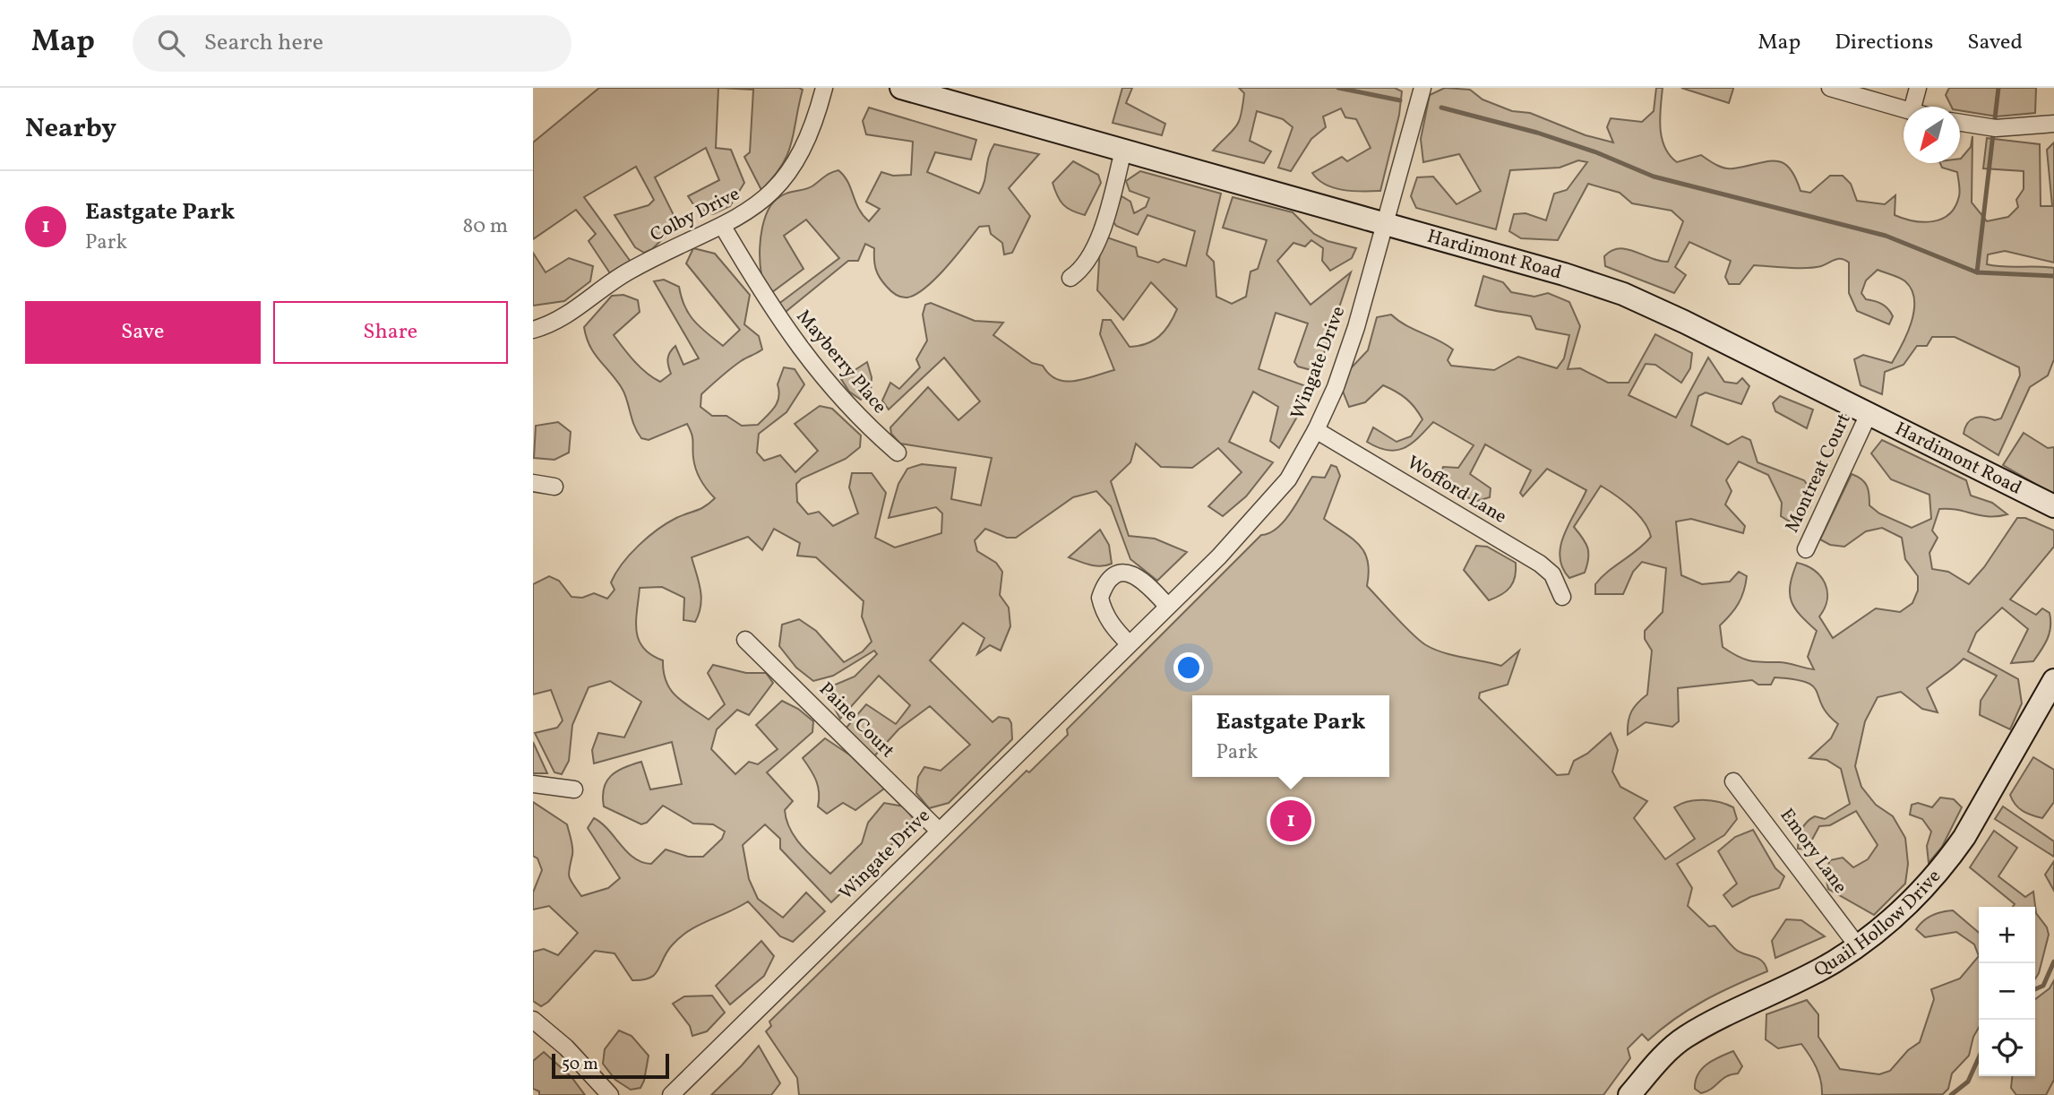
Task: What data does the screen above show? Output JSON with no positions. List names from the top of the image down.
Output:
{
  "streets": {
    "street": [
      "Colby Drive",
      "Hardimont Road",
      "Mayberry Place",
      "Wingate Drive",
      "Montreat Court",
      "Wofford Lane",
      "Paine Court",
      "Emory Lane",
      "Quail Hollow Drive"
    ]
  },
  "crossings": [
    ["Colby Drive", "Mayberry Place"],
    ["Hardimont Road", "Wingate Drive"],
    ["Hardimont Road", "Montreat Court"],
    ["Wingate Drive", "Wofford Lane"],
    ["Wingate Drive", "Paine Court"],
    ["Emory Lane", "Quail Hollow Drive"]
  ],
  "scale_bar": "50 m",
  "north": "bottom left",
  "page": {
    "header": "Map",
    "search": "Search here",
    "nav": ["Map", "Directions", "Saved"],
    "heading": "Nearby",
    "list": [
      {
        "mark": "1",
        "name": "Eastgate Park",
        "note": "Park",
        "value": "80 m"
      }
    ],
    "buttons": ["Save", "Share"],
    "popup": ["Eastgate Park", "Park"],
    "pins": "1",
    "map_buttons": ["+", "−"],
    "scale": "50 m"
  }
}
